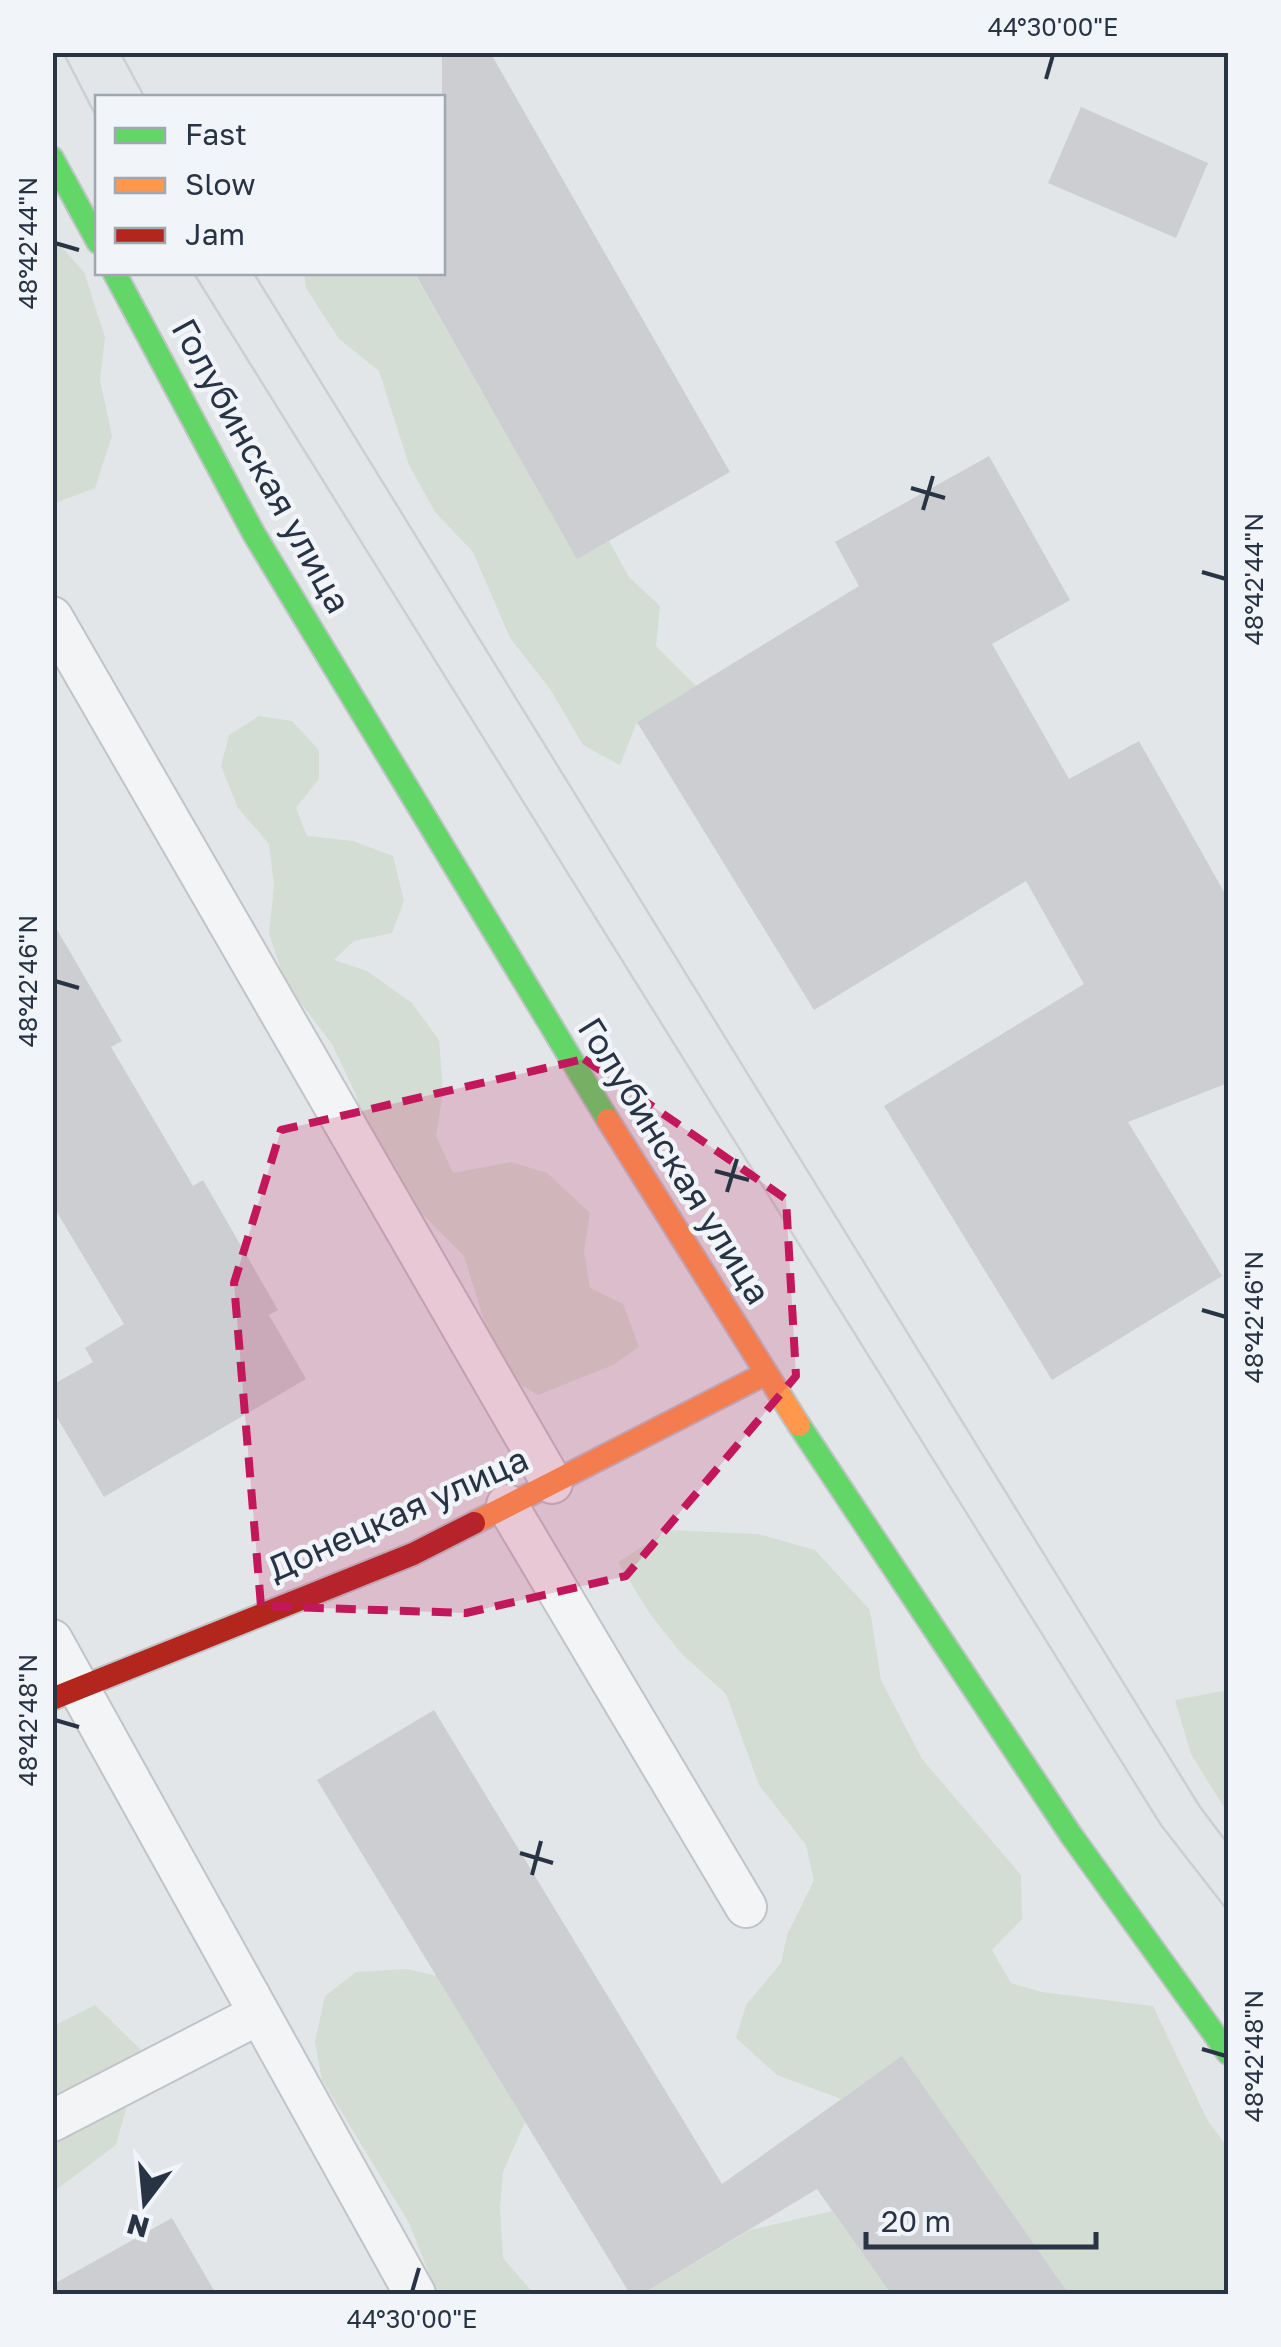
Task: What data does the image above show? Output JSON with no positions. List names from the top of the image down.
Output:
{
  "streets": {
    "main road": ["Голубинская улица", "Донецкая улица"]
  },
  "crossings": [
    ["Голубинская улица", "Донецкая улица"]
  ],
  "legend": ["Fast", "Slow", "Jam"],
  "scale_bar": "20 m",
  "north": "bottom",
  "coordinates": [
    "44°30'00\"E",
    "48°42'44\"N",
    "48°42'46\"N",
    "48°42'48\"N"
  ]
}
